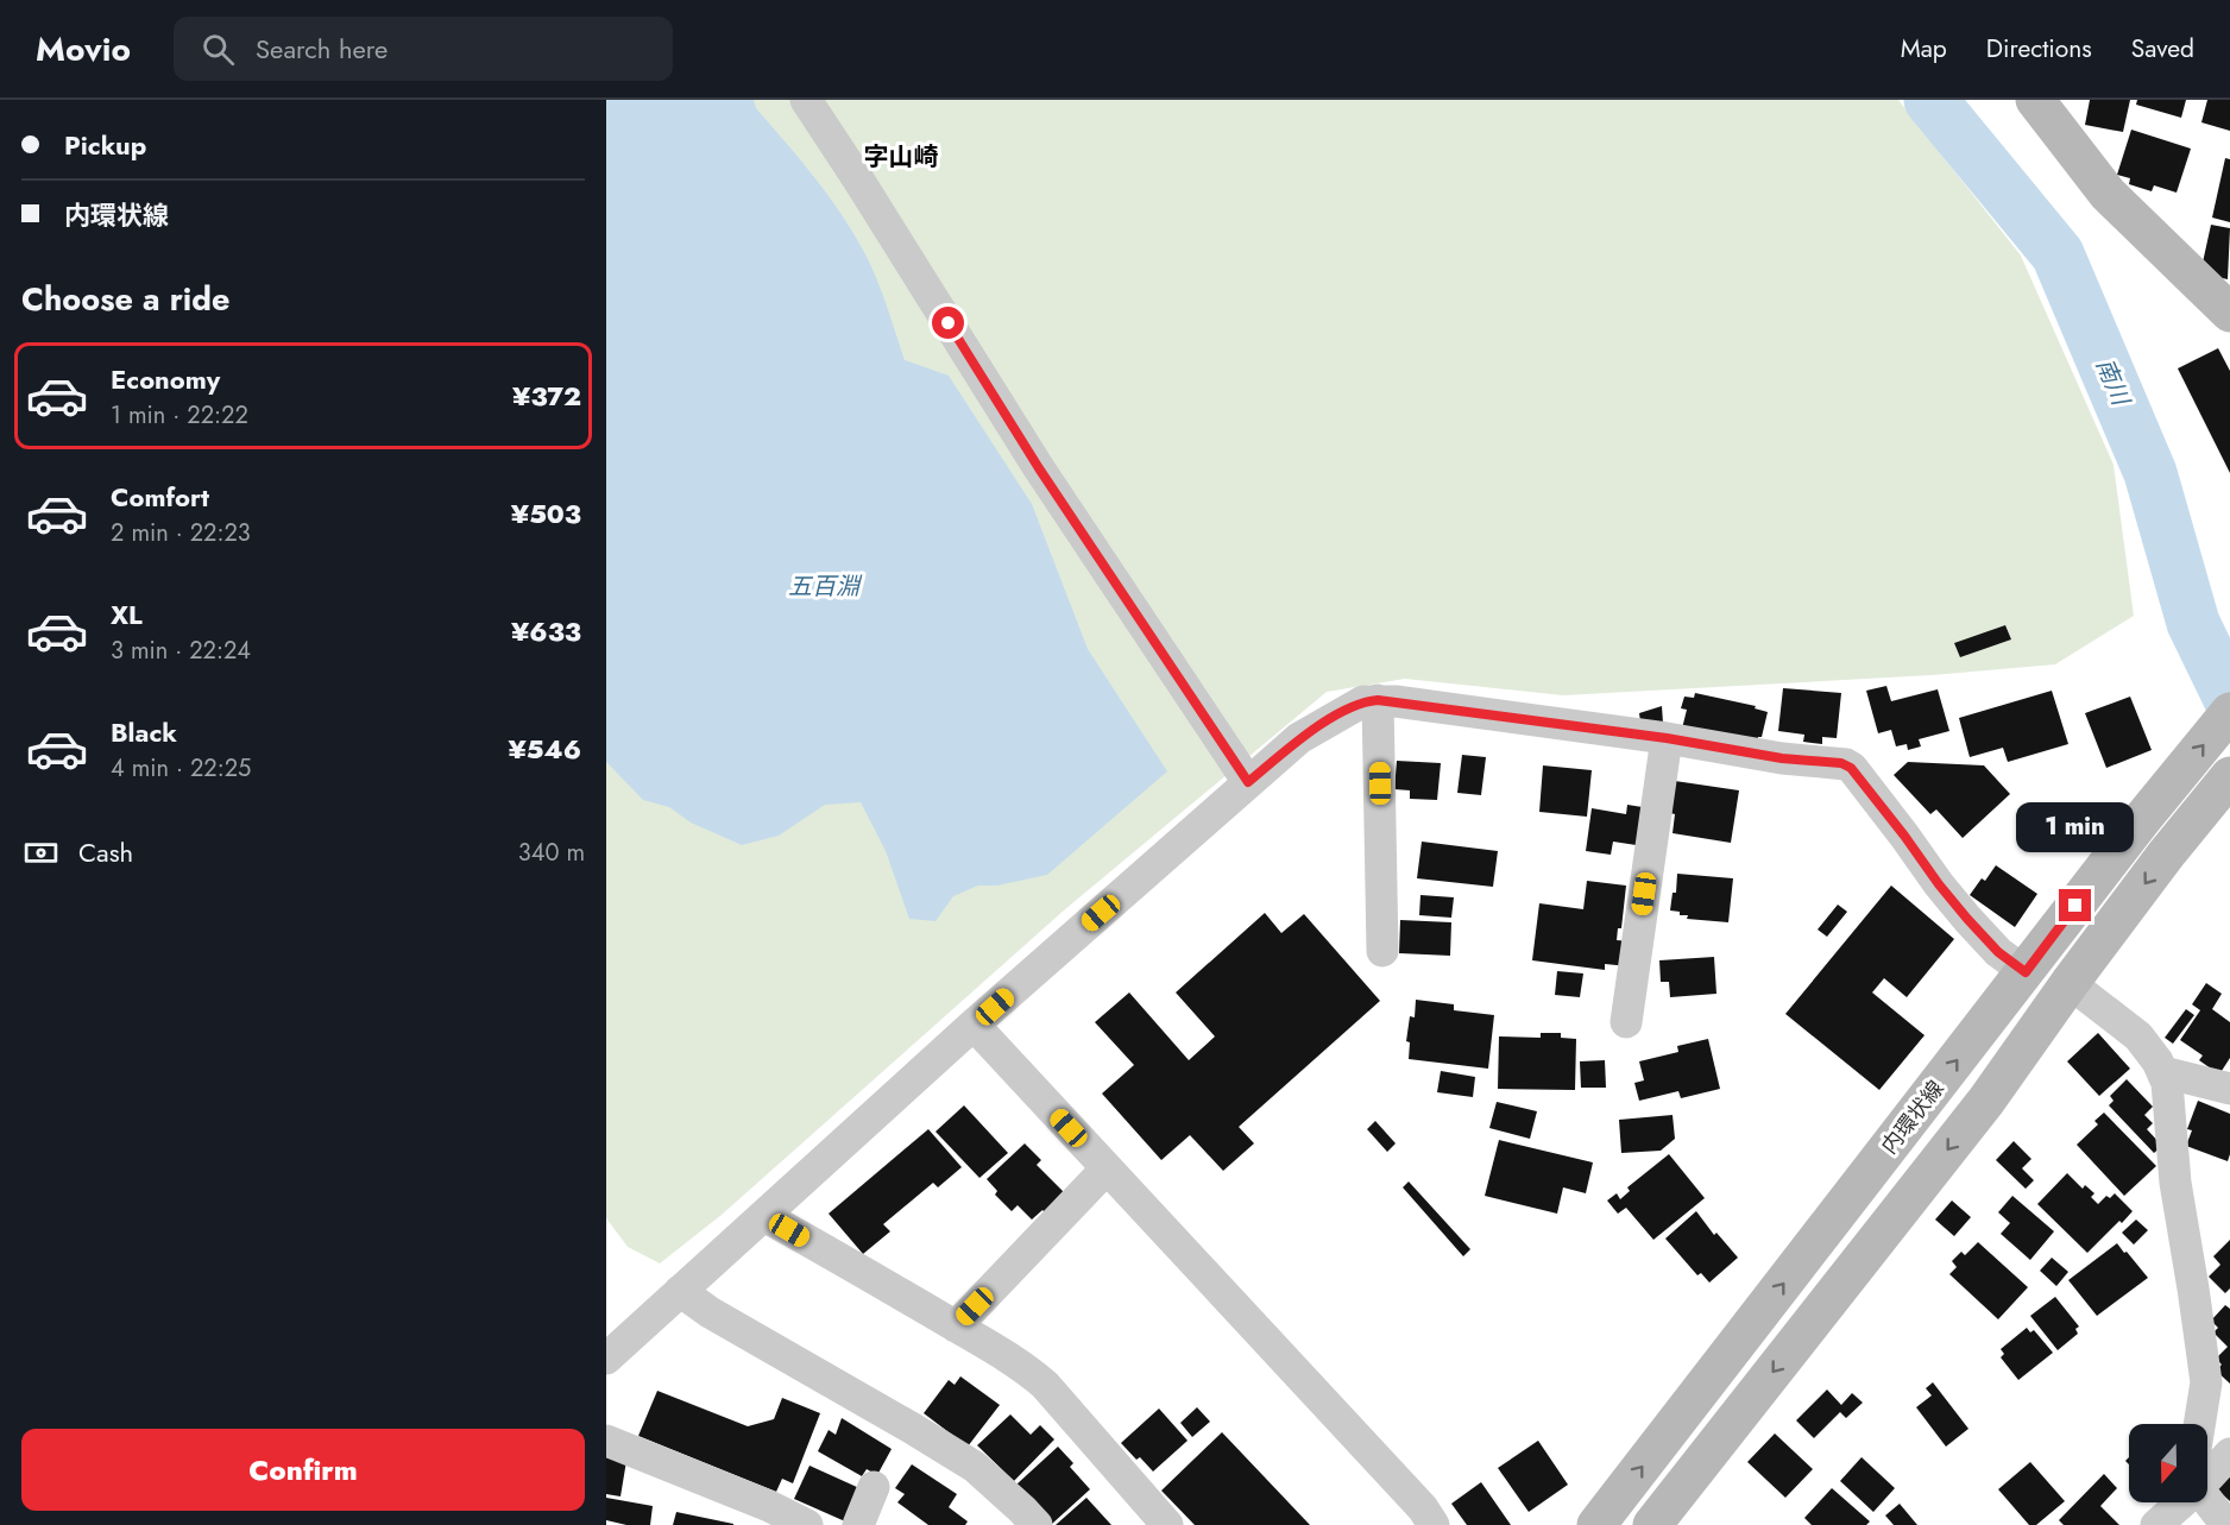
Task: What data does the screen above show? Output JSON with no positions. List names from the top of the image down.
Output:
{
  "streets": {
    "street": ["内環状線"]
  },
  "districts": ["字山崎"],
  "water": ["南川", "五百淵"],
  "north": "bottom",
  "page": {
    "header": "Movio",
    "search": "Search here",
    "nav": ["Map", "Directions", "Saved"],
    "banner": ["Pickup", "内環状線"],
    "heading": "Choose a ride",
    "list": [
      {
        "name": "Economy",
        "note": "1 min · 22:22",
        "value": "¥372"
      },
      {
        "name": "Comfort",
        "note": "2 min · 22:23",
        "value": "¥503"
      },
      {
        "name": "XL",
        "note": "3 min · 22:24",
        "value": "¥633"
      },
      {
        "name": "Black",
        "note": "4 min · 22:25",
        "value": "¥546"
      }
    ],
    "bubble": "1 min",
    "pay": ["Cash", "340 m"],
    "buttons": "Confirm"
  }
}
